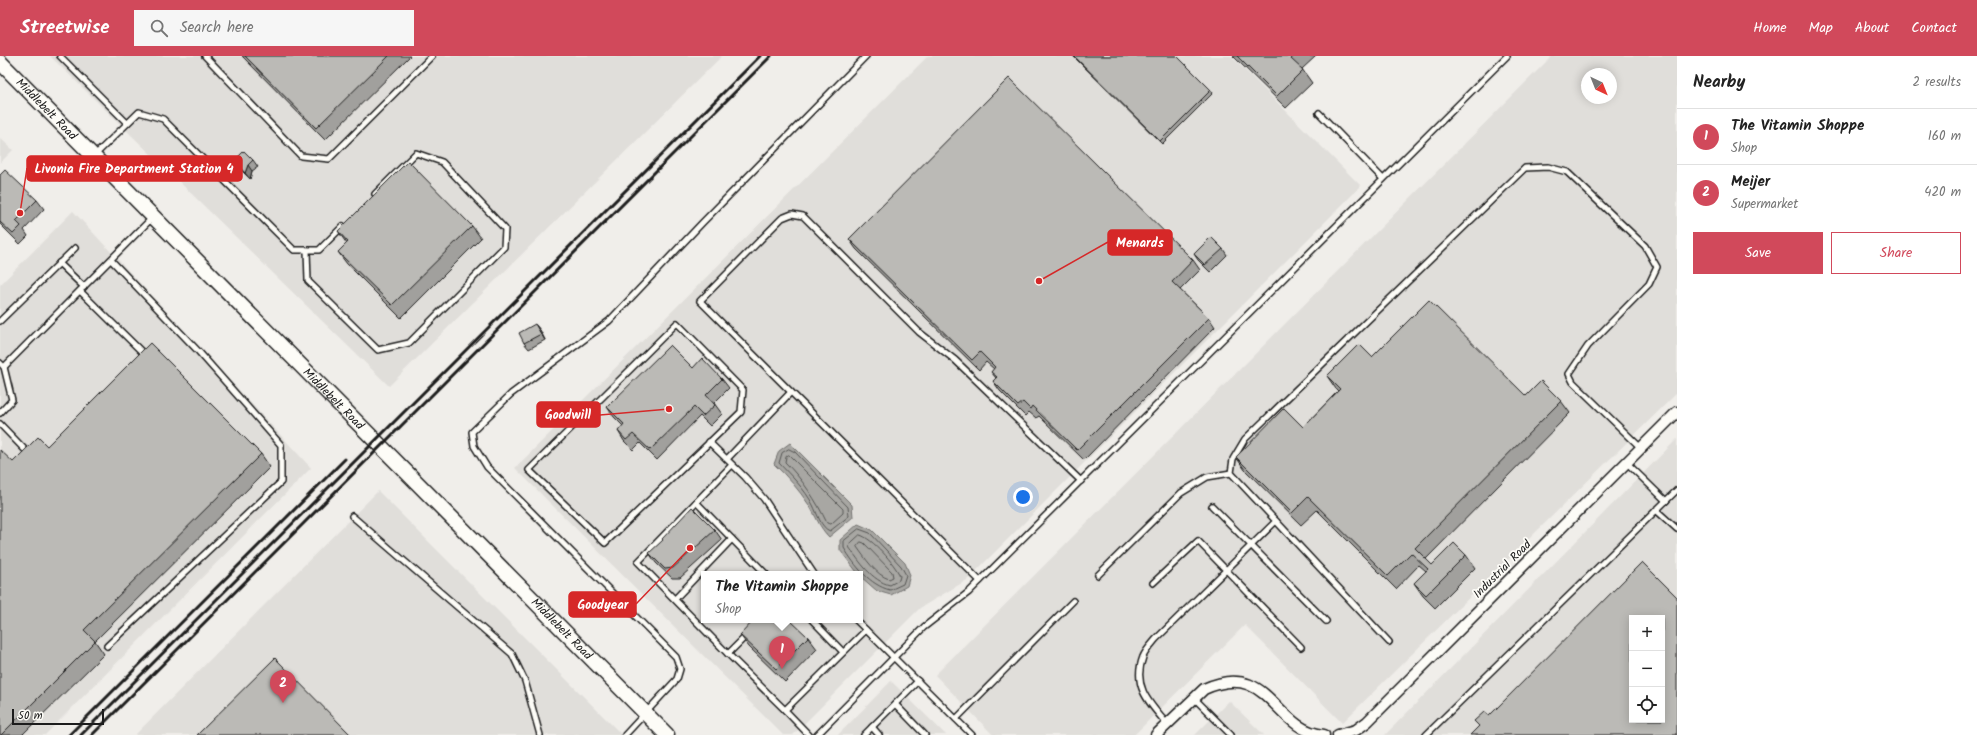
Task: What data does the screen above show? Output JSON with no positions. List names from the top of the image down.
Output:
{
  "streets": {
    "main road": ["Middlebelt Road"],
    "street": ["Industrial Road"]
  },
  "places": [
    "Livonia Fire Department Station 4",
    "Menards",
    "Goodwill",
    "Goodyear"
  ],
  "scale_bar": "50 m",
  "north": "bottom right",
  "page": {
    "header": "Streetwise",
    "search": "Search here",
    "nav": [
      "Home",
      "Map",
      "About",
      "Contact"
    ],
    "heading": ["Nearby", "2 results"],
    "list": [
      {
        "mark": "1",
        "name": "The Vitamin Shoppe",
        "note": "Shop",
        "value": "160 m"
      },
      {
        "mark": "2",
        "name": "Meijer",
        "note": "Supermarket",
        "value": "420 m"
      }
    ],
    "buttons": ["Save", "Share"],
    "popup": ["The Vitamin Shoppe", "Shop"],
    "map_buttons": ["+", "−"],
    "pins": ["1", "2"],
    "scale": "50 m"
  }
}
